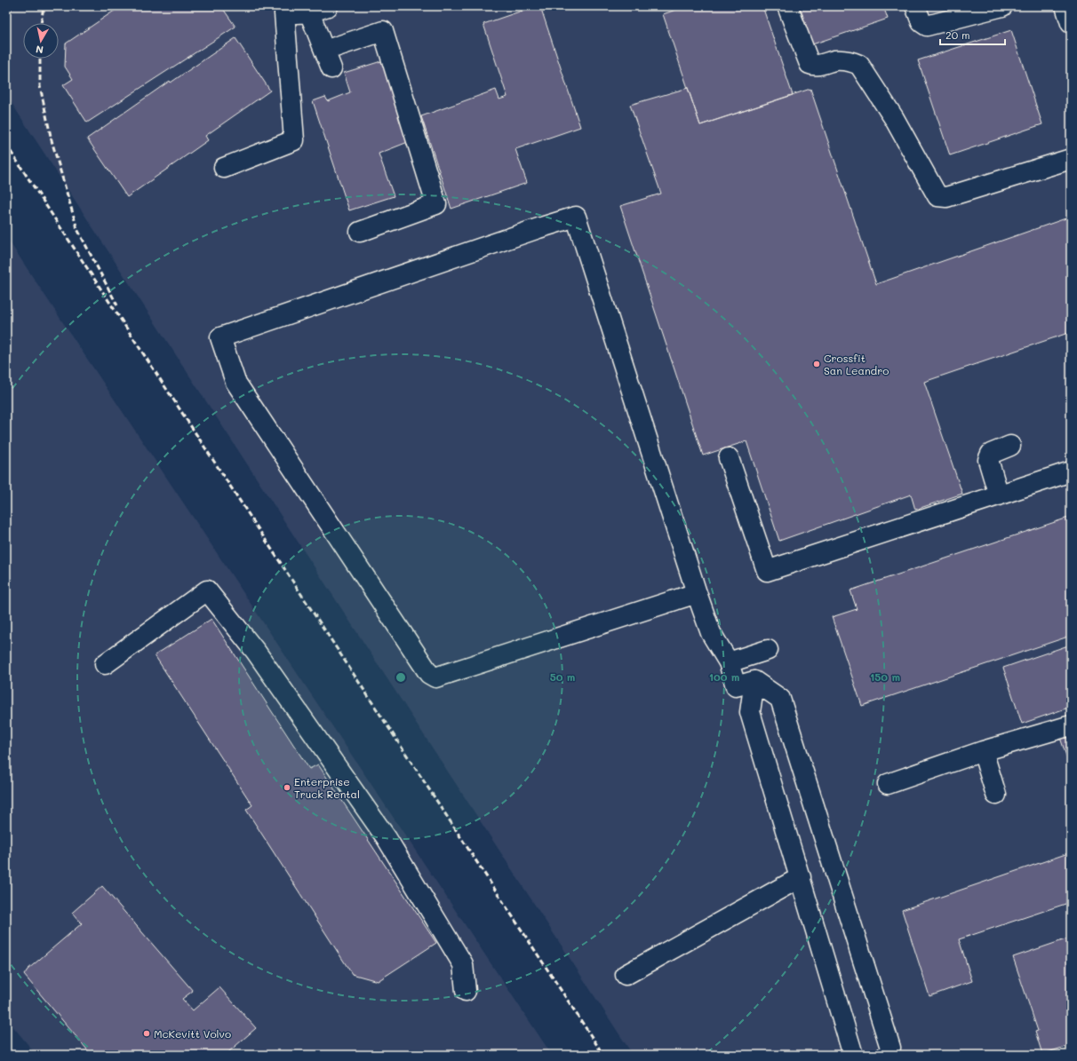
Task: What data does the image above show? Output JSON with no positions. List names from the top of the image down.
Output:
{
  "places": ["Crossfit San Leandro", "Enterprise Truck Rental", "McKevitt Volvo"],
  "scale_bar": "20 m",
  "north": "bottom",
  "rings": ["50 m", "100 m", "150 m"]
}
